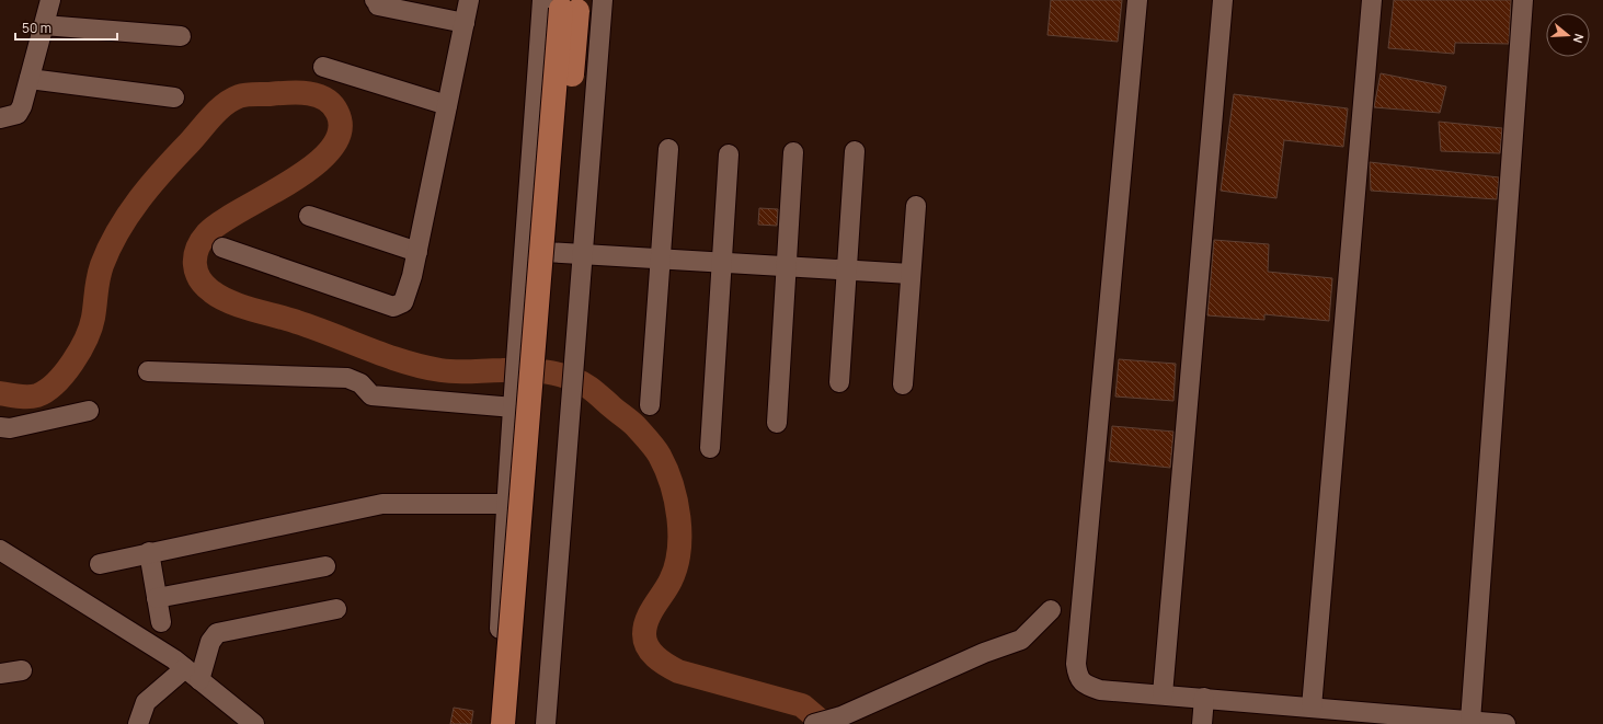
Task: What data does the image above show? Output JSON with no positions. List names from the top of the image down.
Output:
{
  "scale_bar": "50 m",
  "north": "right"
}
